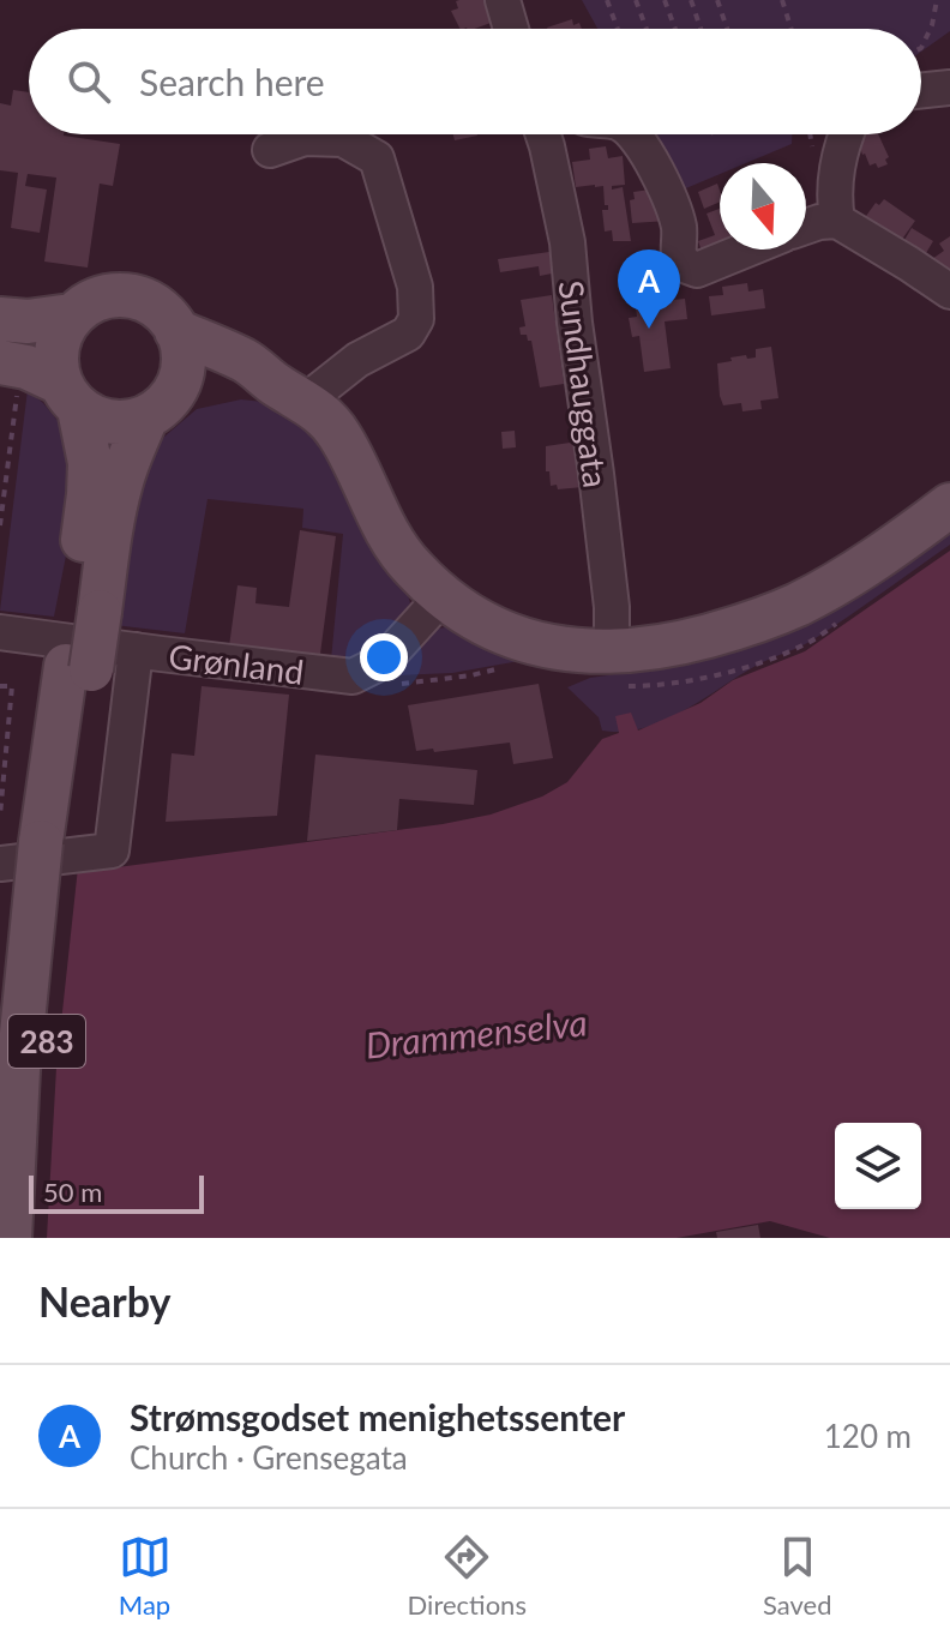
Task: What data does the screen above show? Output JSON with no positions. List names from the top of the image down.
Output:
{
  "streets": {
    "main road": ["283"],
    "street": ["Sundhauggata", "Grønland"]
  },
  "water": ["Drammenselva"],
  "scale_bar": "50 m",
  "north": "bottom",
  "page": {
    "search": "Search here",
    "pins": "A",
    "scale": "50 m",
    "heading": "Nearby",
    "list": [
      {
        "mark": "A",
        "name": "Strømsgodset menighetssenter",
        "note": "Church · Grensegata",
        "value": "120 m"
      }
    ],
    "nav": ["Map", "Directions", "Saved"]
  }
}
